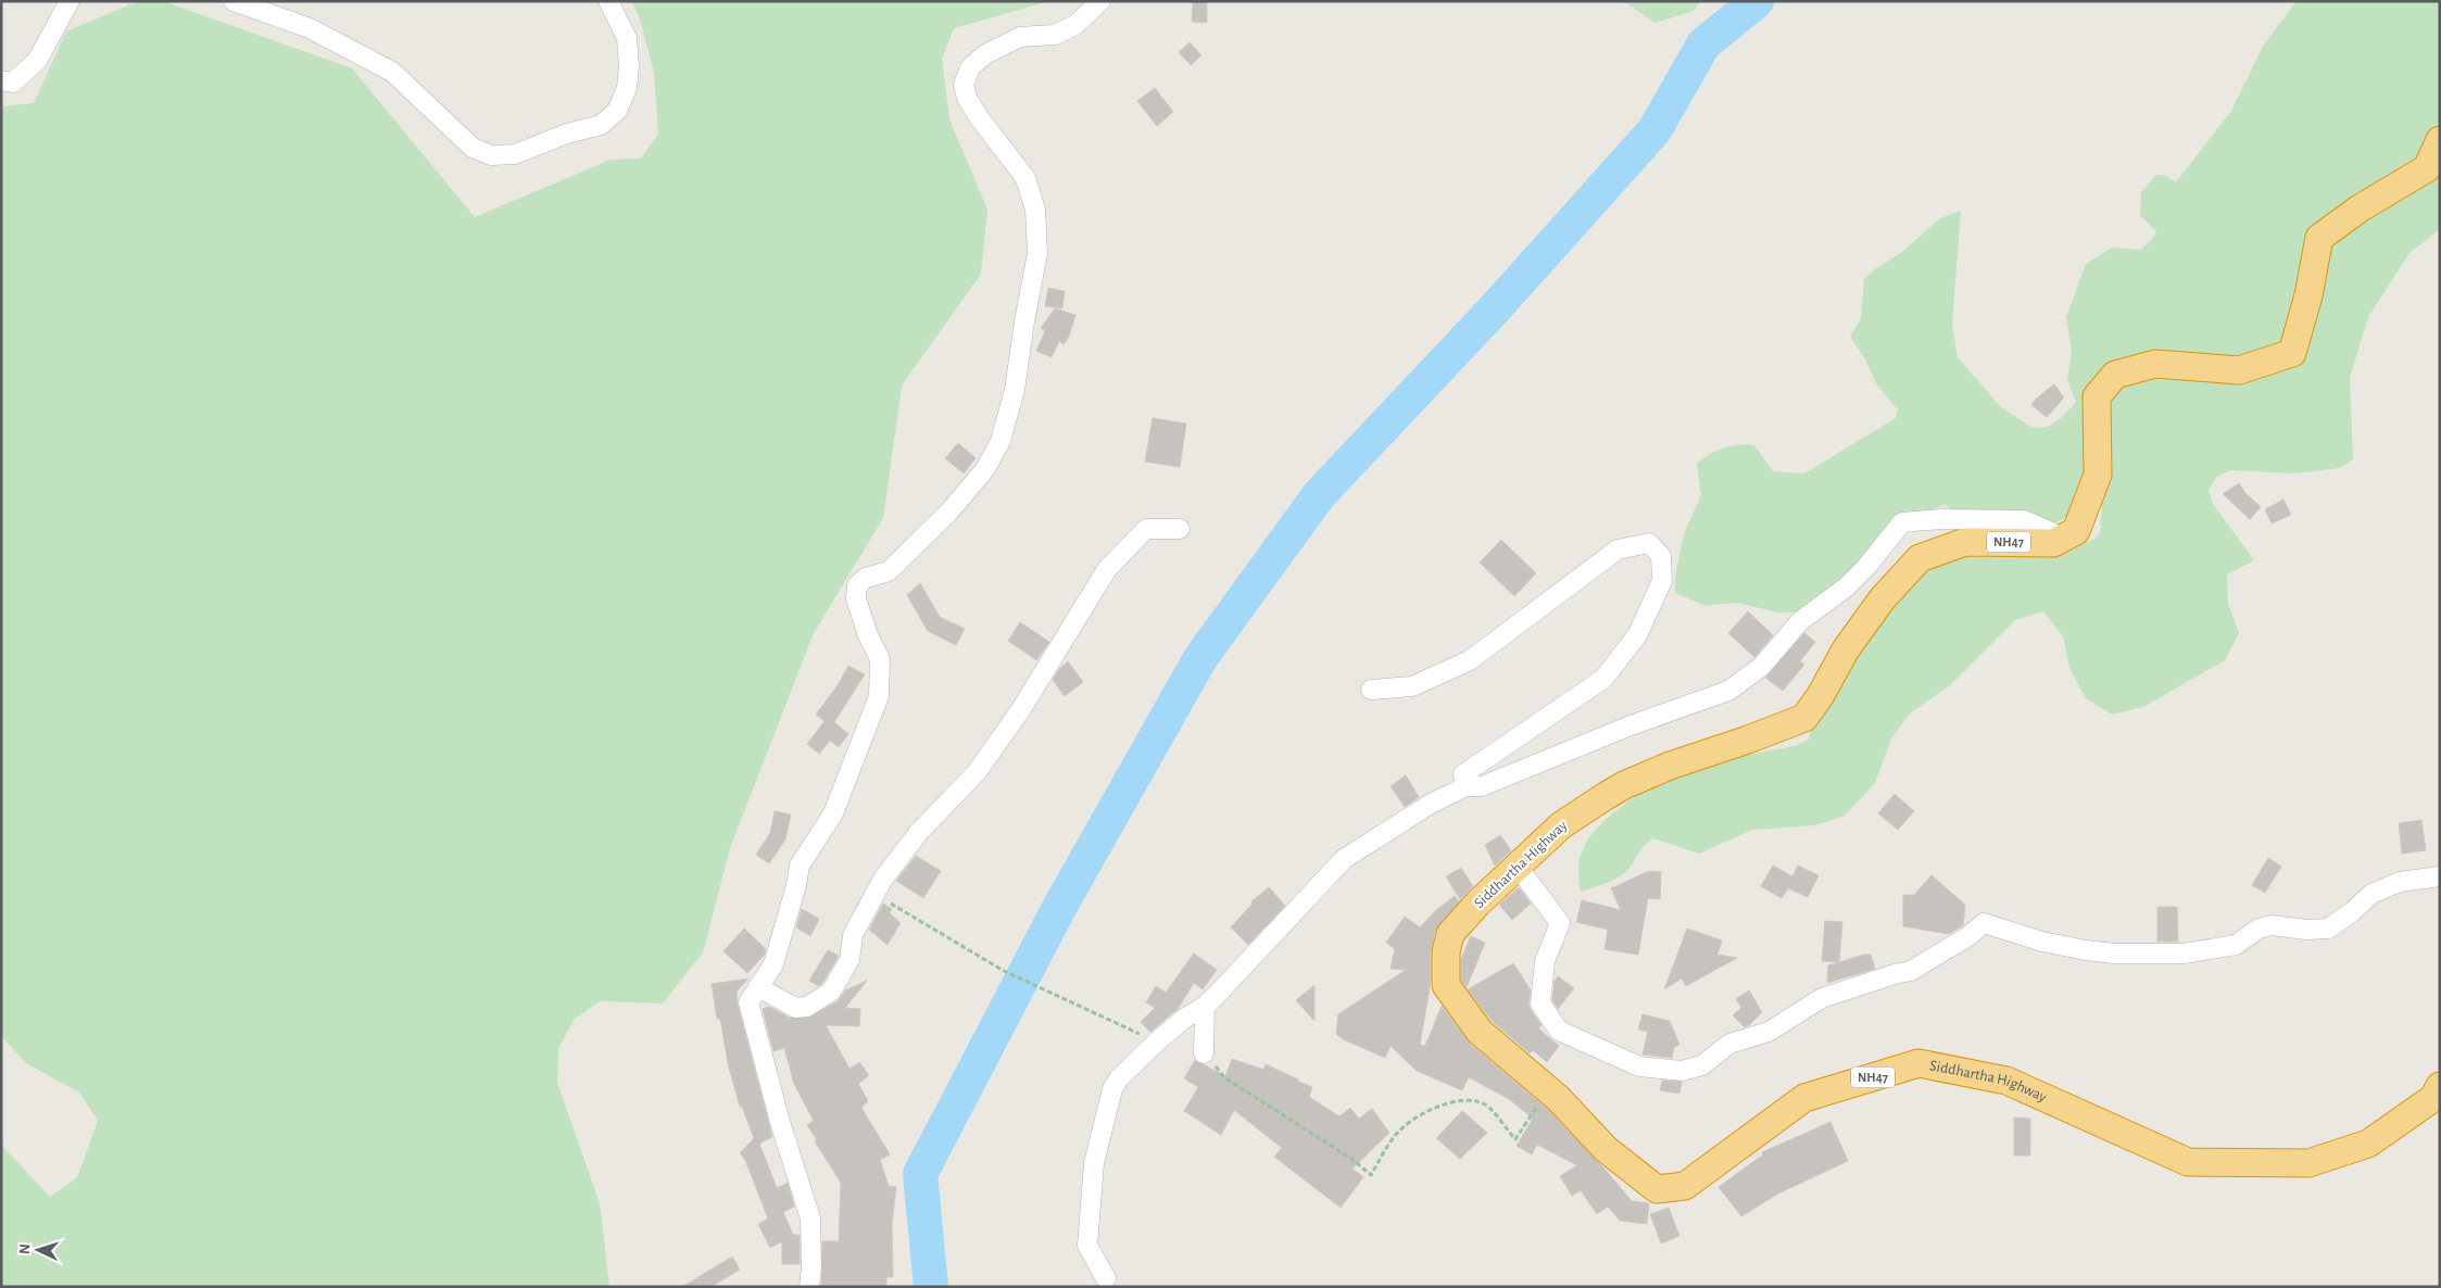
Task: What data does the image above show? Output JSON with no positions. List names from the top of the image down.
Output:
{
  "streets": {
    "highway": ["NH47", "Siddhartha Highway"]
  },
  "north": "left"
}
